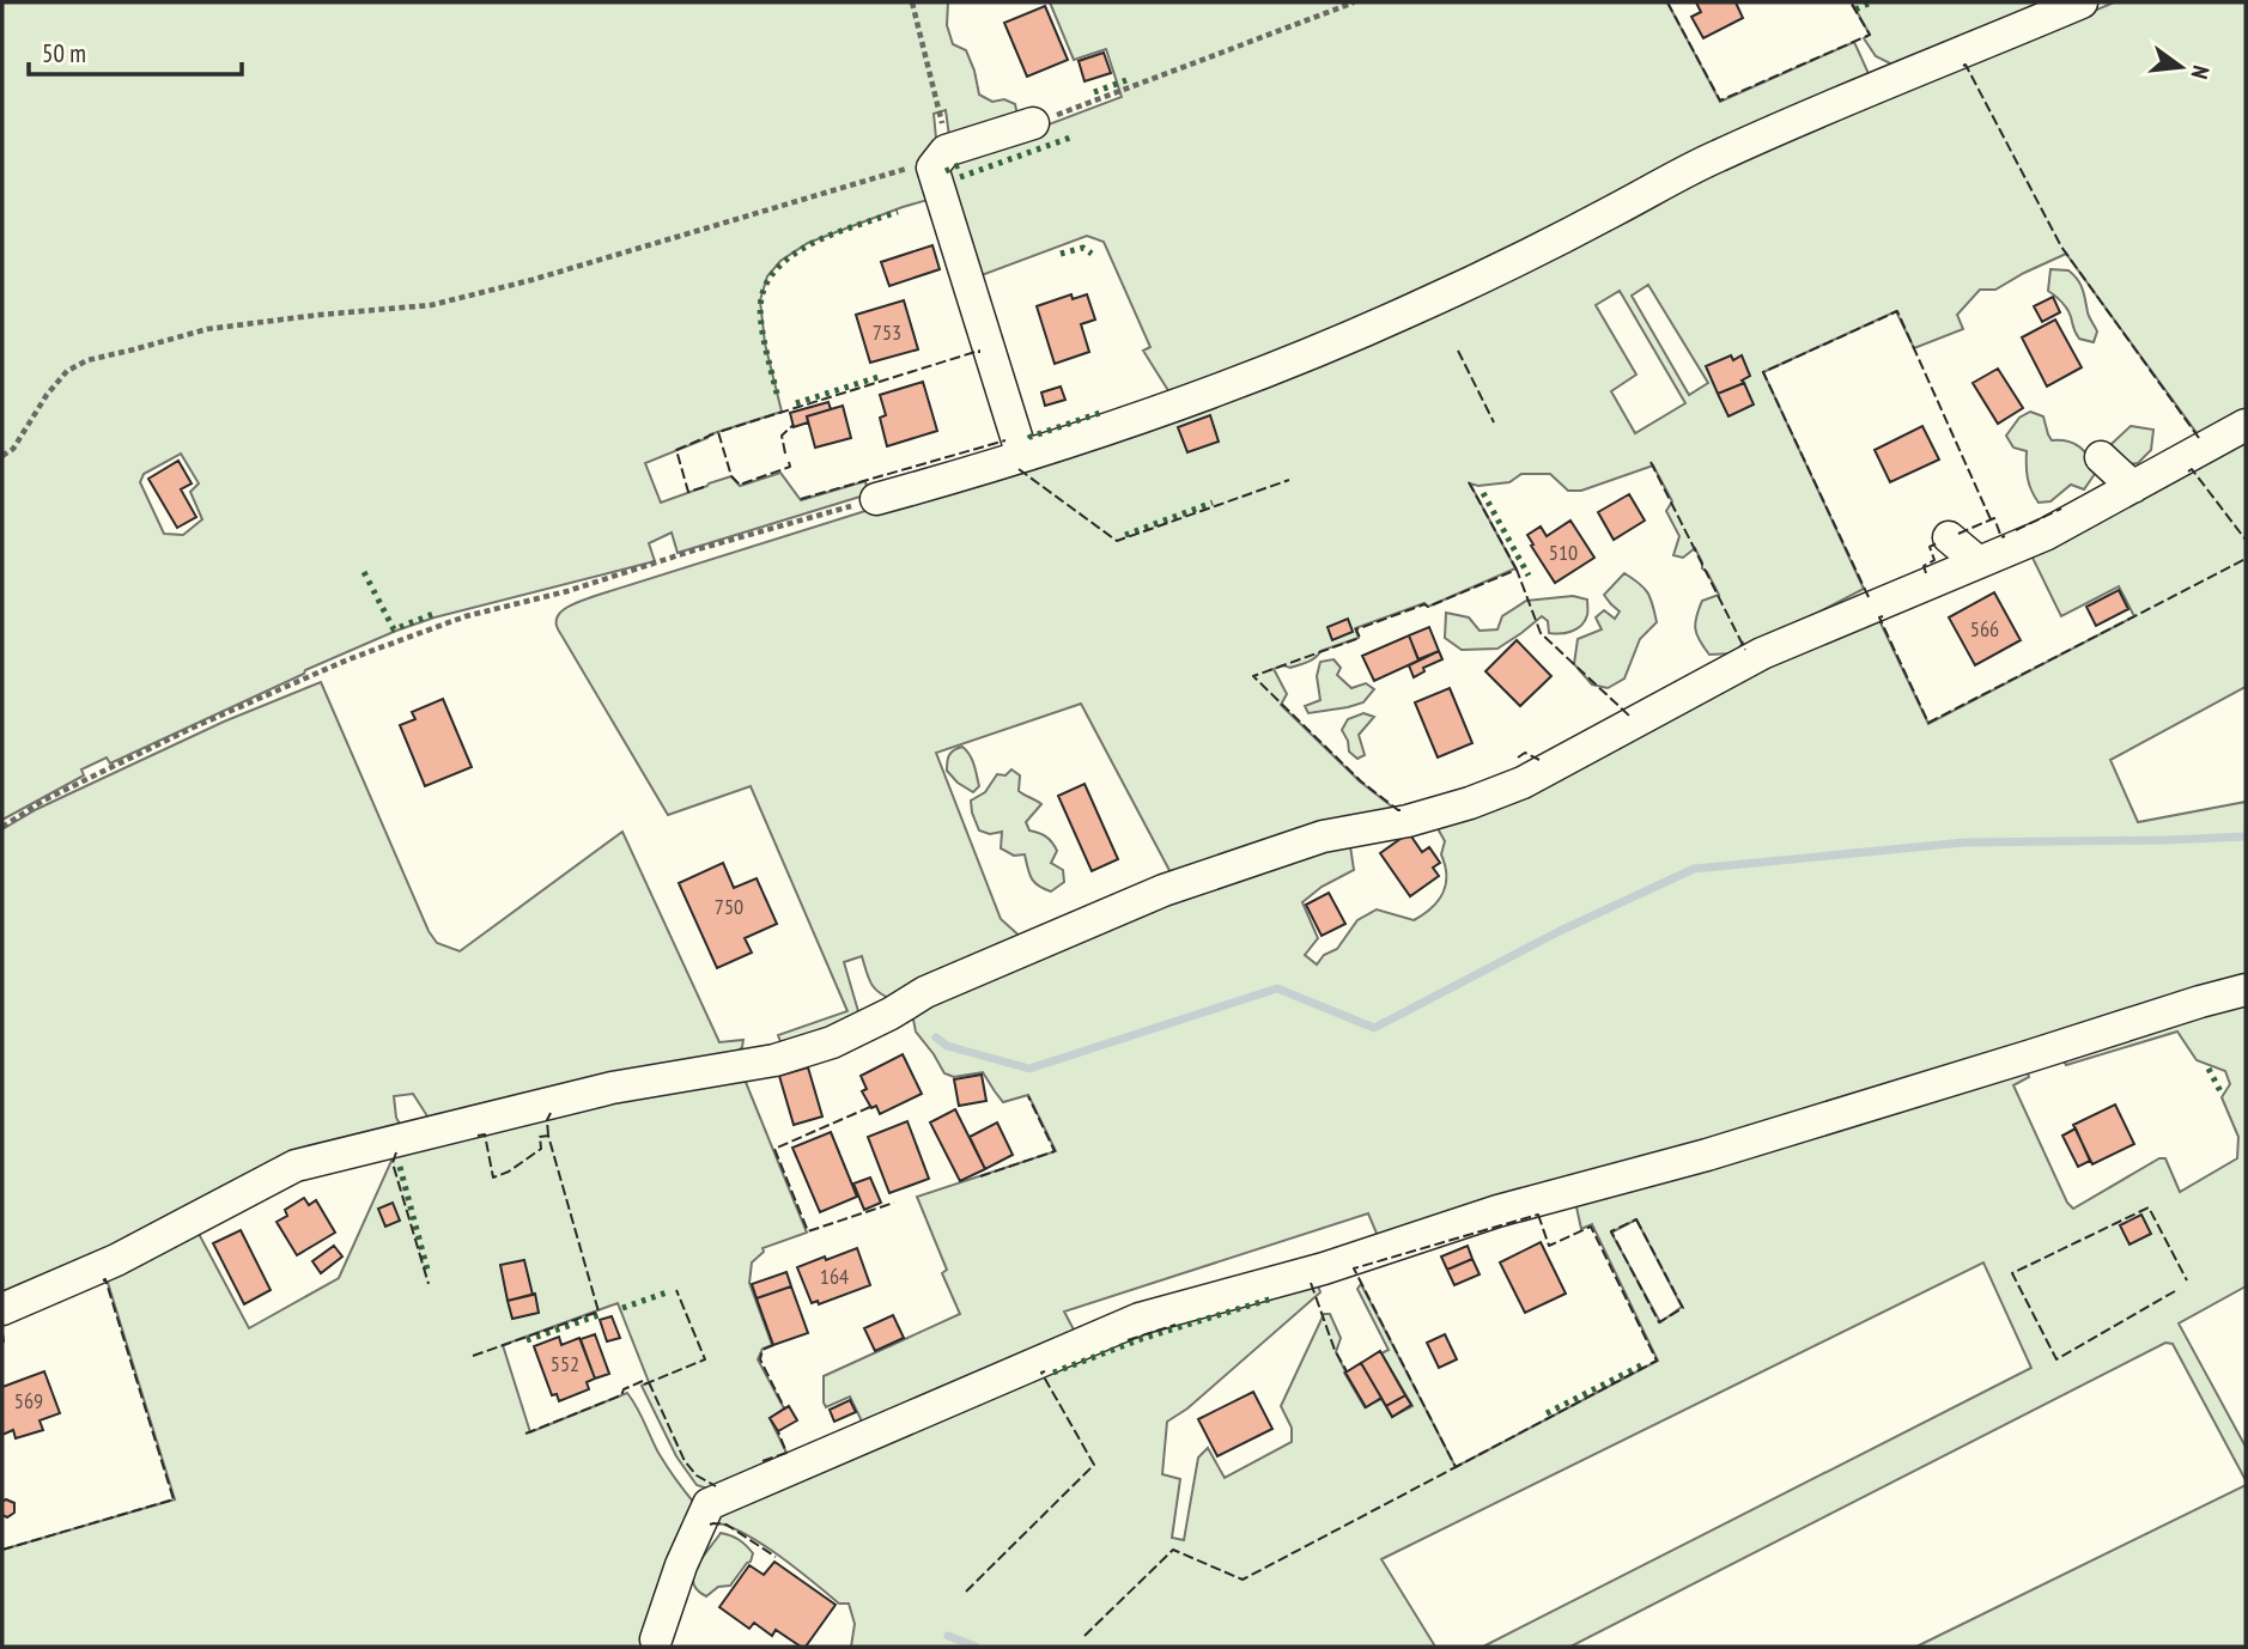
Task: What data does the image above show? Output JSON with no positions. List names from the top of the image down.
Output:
{
  "house_numbers": [
    "753",
    "510",
    "566",
    "750",
    "164",
    "552",
    "569"
  ],
  "scale_bar": "50 m",
  "north": "right"
}
